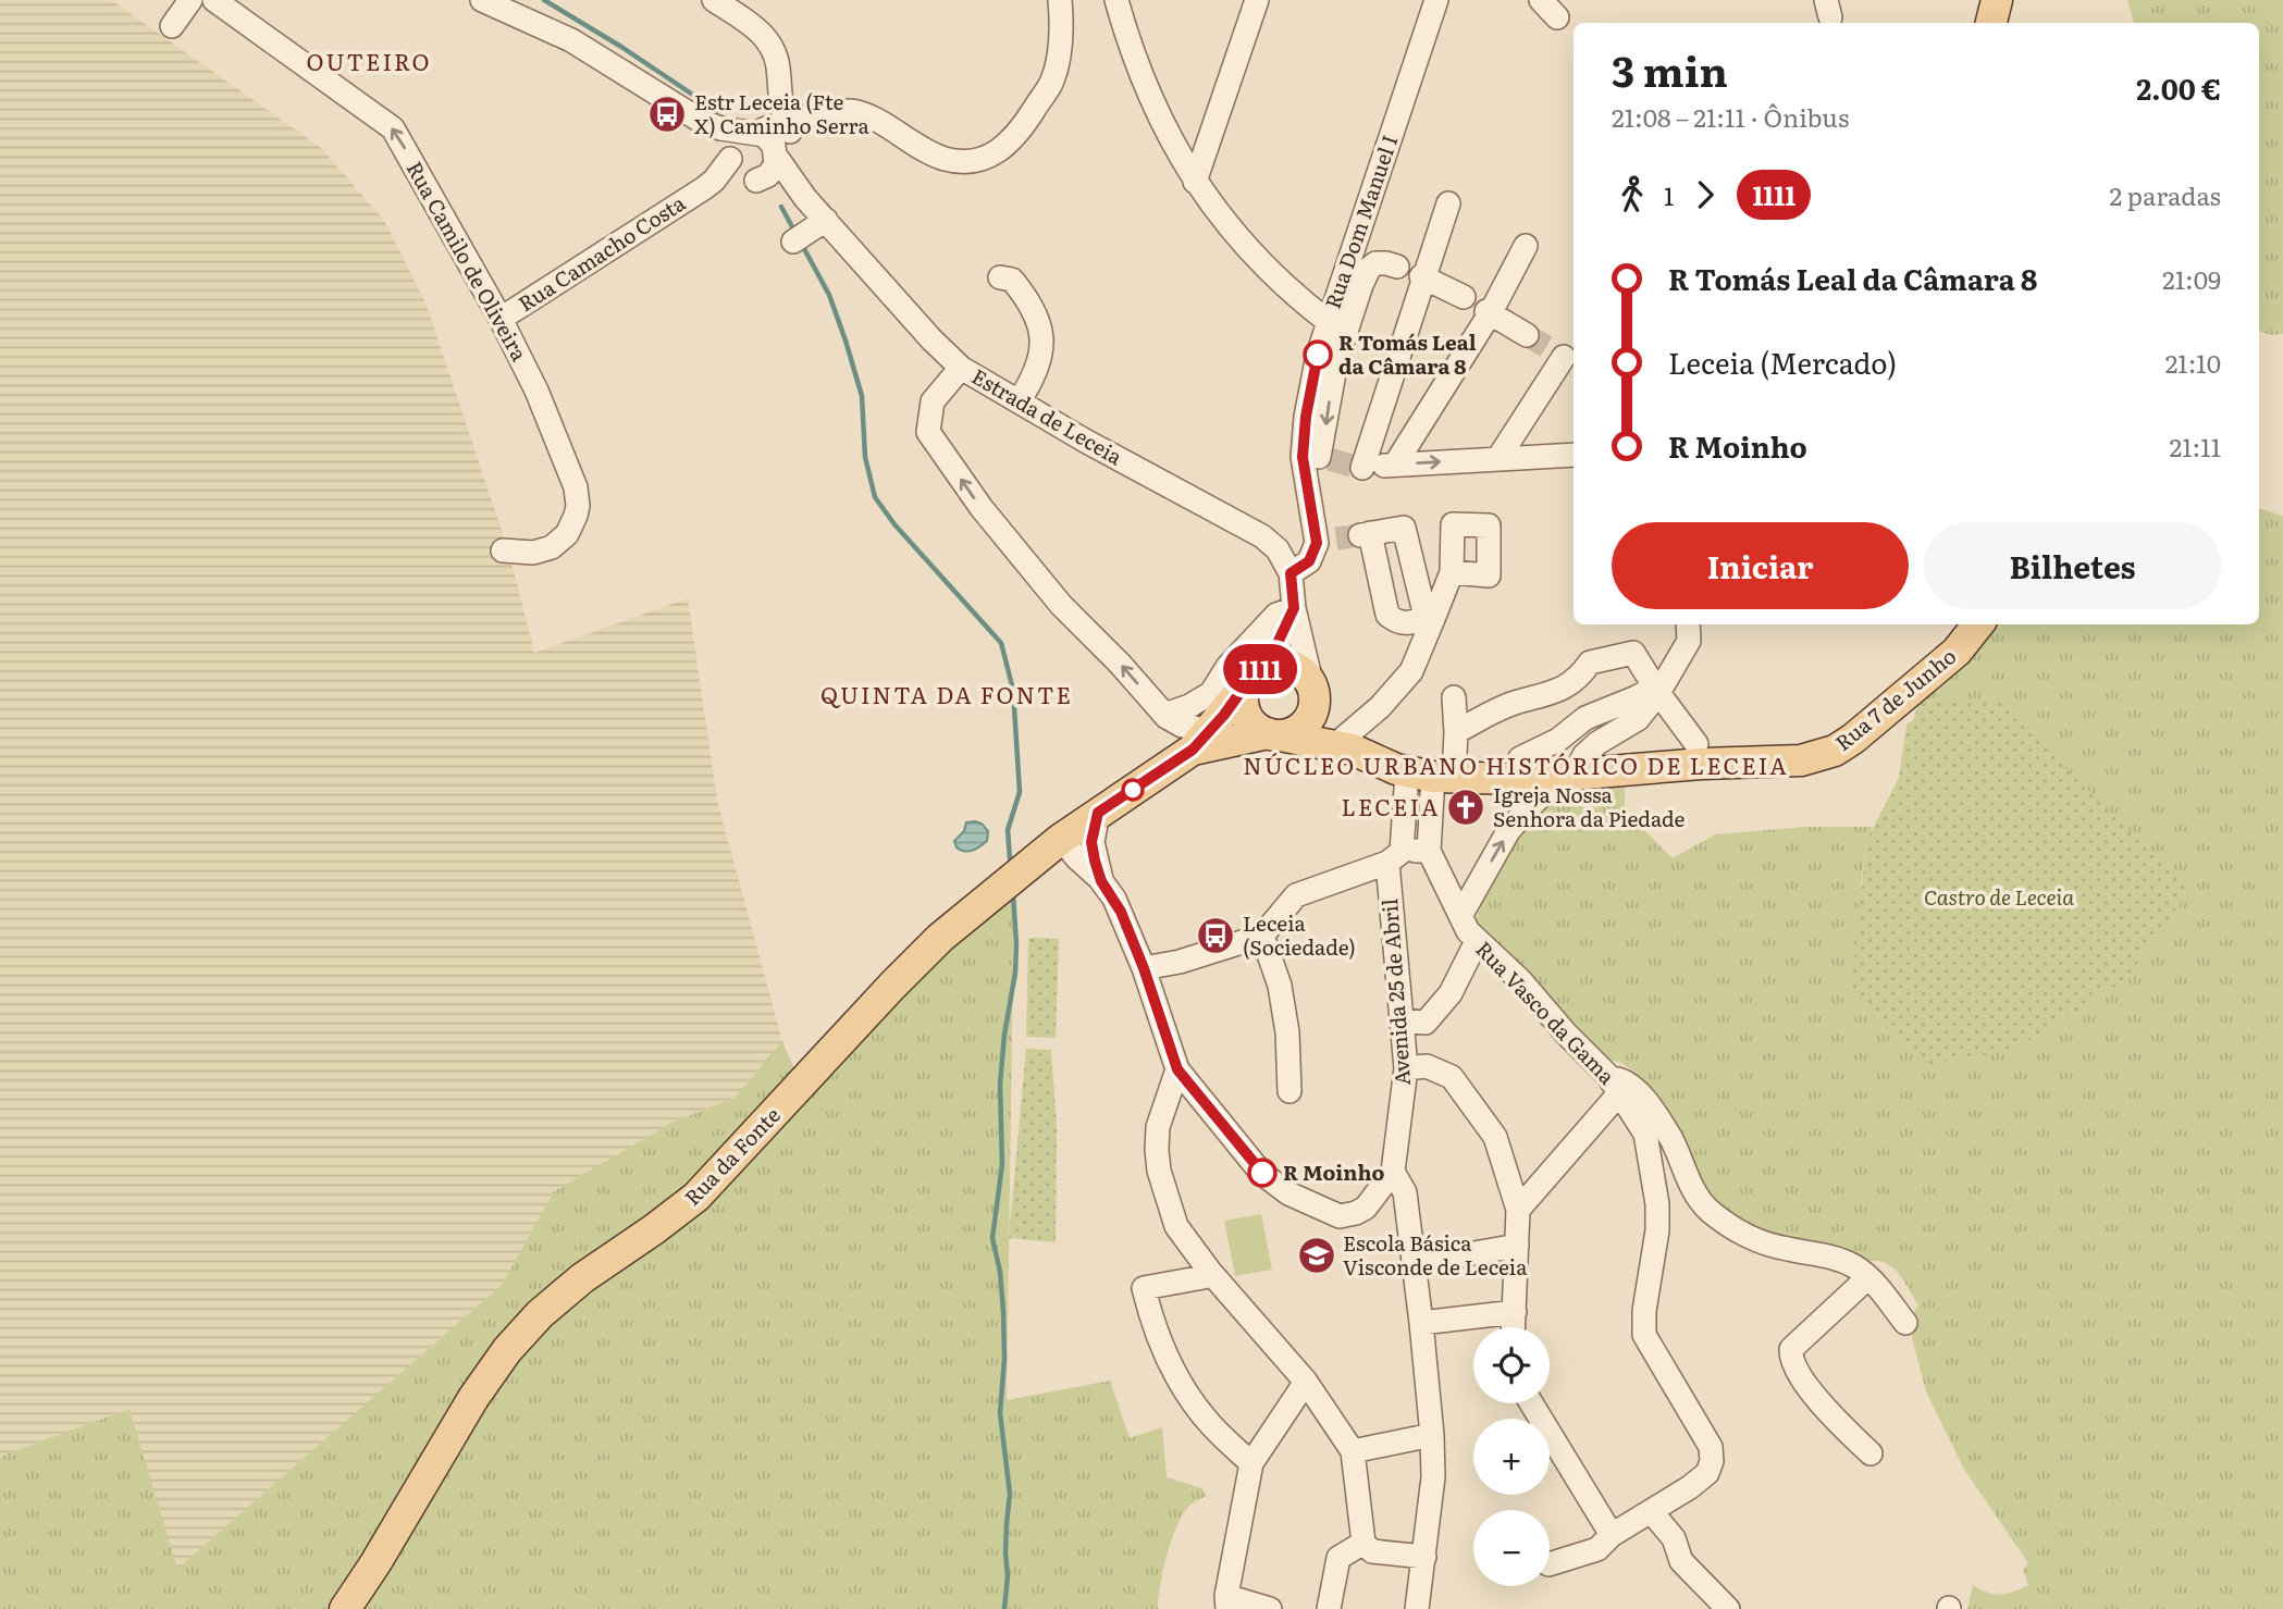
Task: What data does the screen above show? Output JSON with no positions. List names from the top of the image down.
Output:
{
  "streets": {
    "main road": ["Estrada de Leceia", "Rua 7 de Junho", "Rua da Fonte"],
    "street": [
      "Rua Dom Manuel I",
      "Rua Camacho Costa",
      "Rua Camilo de Oliveira",
      "Avenida 25 de Abril",
      "Rua Vasco da Gama"
    ]
  },
  "crossings": [
    ["Rua Dom Manuel I", "Estrada de Leceia"],
    ["Rua Camacho Costa", "Rua Camilo de Oliveira"],
    ["Rua Camacho Costa", "Estrada de Leceia"],
    ["Estrada de Leceia", "Rua da Fonte"],
    ["Rua 7 de Junho", "Avenida 25 de Abril"]
  ],
  "one_way": ["Rua Camilo de Oliveira"],
  "districts": [
    "OUTEIRO",
    "QUINTA DA FONTE",
    "NÚCLEO URBANO HISTÓRICO DE LECEIA",
    "LECEIA"
  ],
  "parks": ["Castro de Leceia"],
  "places": {
    "bus stop": ["Estr Leceia (Fte X) Caminho Serra", "Leceia (Sociedade)"],
    "other": ["R Tomás Leal da Câmara 8", "R Moinho"],
    "church": ["Igreja Nossa Senhora da Piedade"],
    "school or university": ["Escola Básica Visconde de Leceia"]
  },
  "lines": ["bus line 1111"],
  "page": {
    "on_map": "1111",
    "heading": ["3 min", "21:08 – 21:11 · Ônibus", "2.00 €"],
    "legs": ["1", "1111", "2 paradas"],
    "list": [
      {
        "name": "R Tomás Leal da Câmara 8",
        "value": "21:09"
      },
      {
        "name": "Leceia (Mercado)",
        "value": "21:10"
      },
      {
        "name": "R Moinho",
        "value": "21:11"
      }
    ],
    "buttons": ["Iniciar", "Bilhetes"],
    "map_buttons": ["+", "−"]
  }
}
